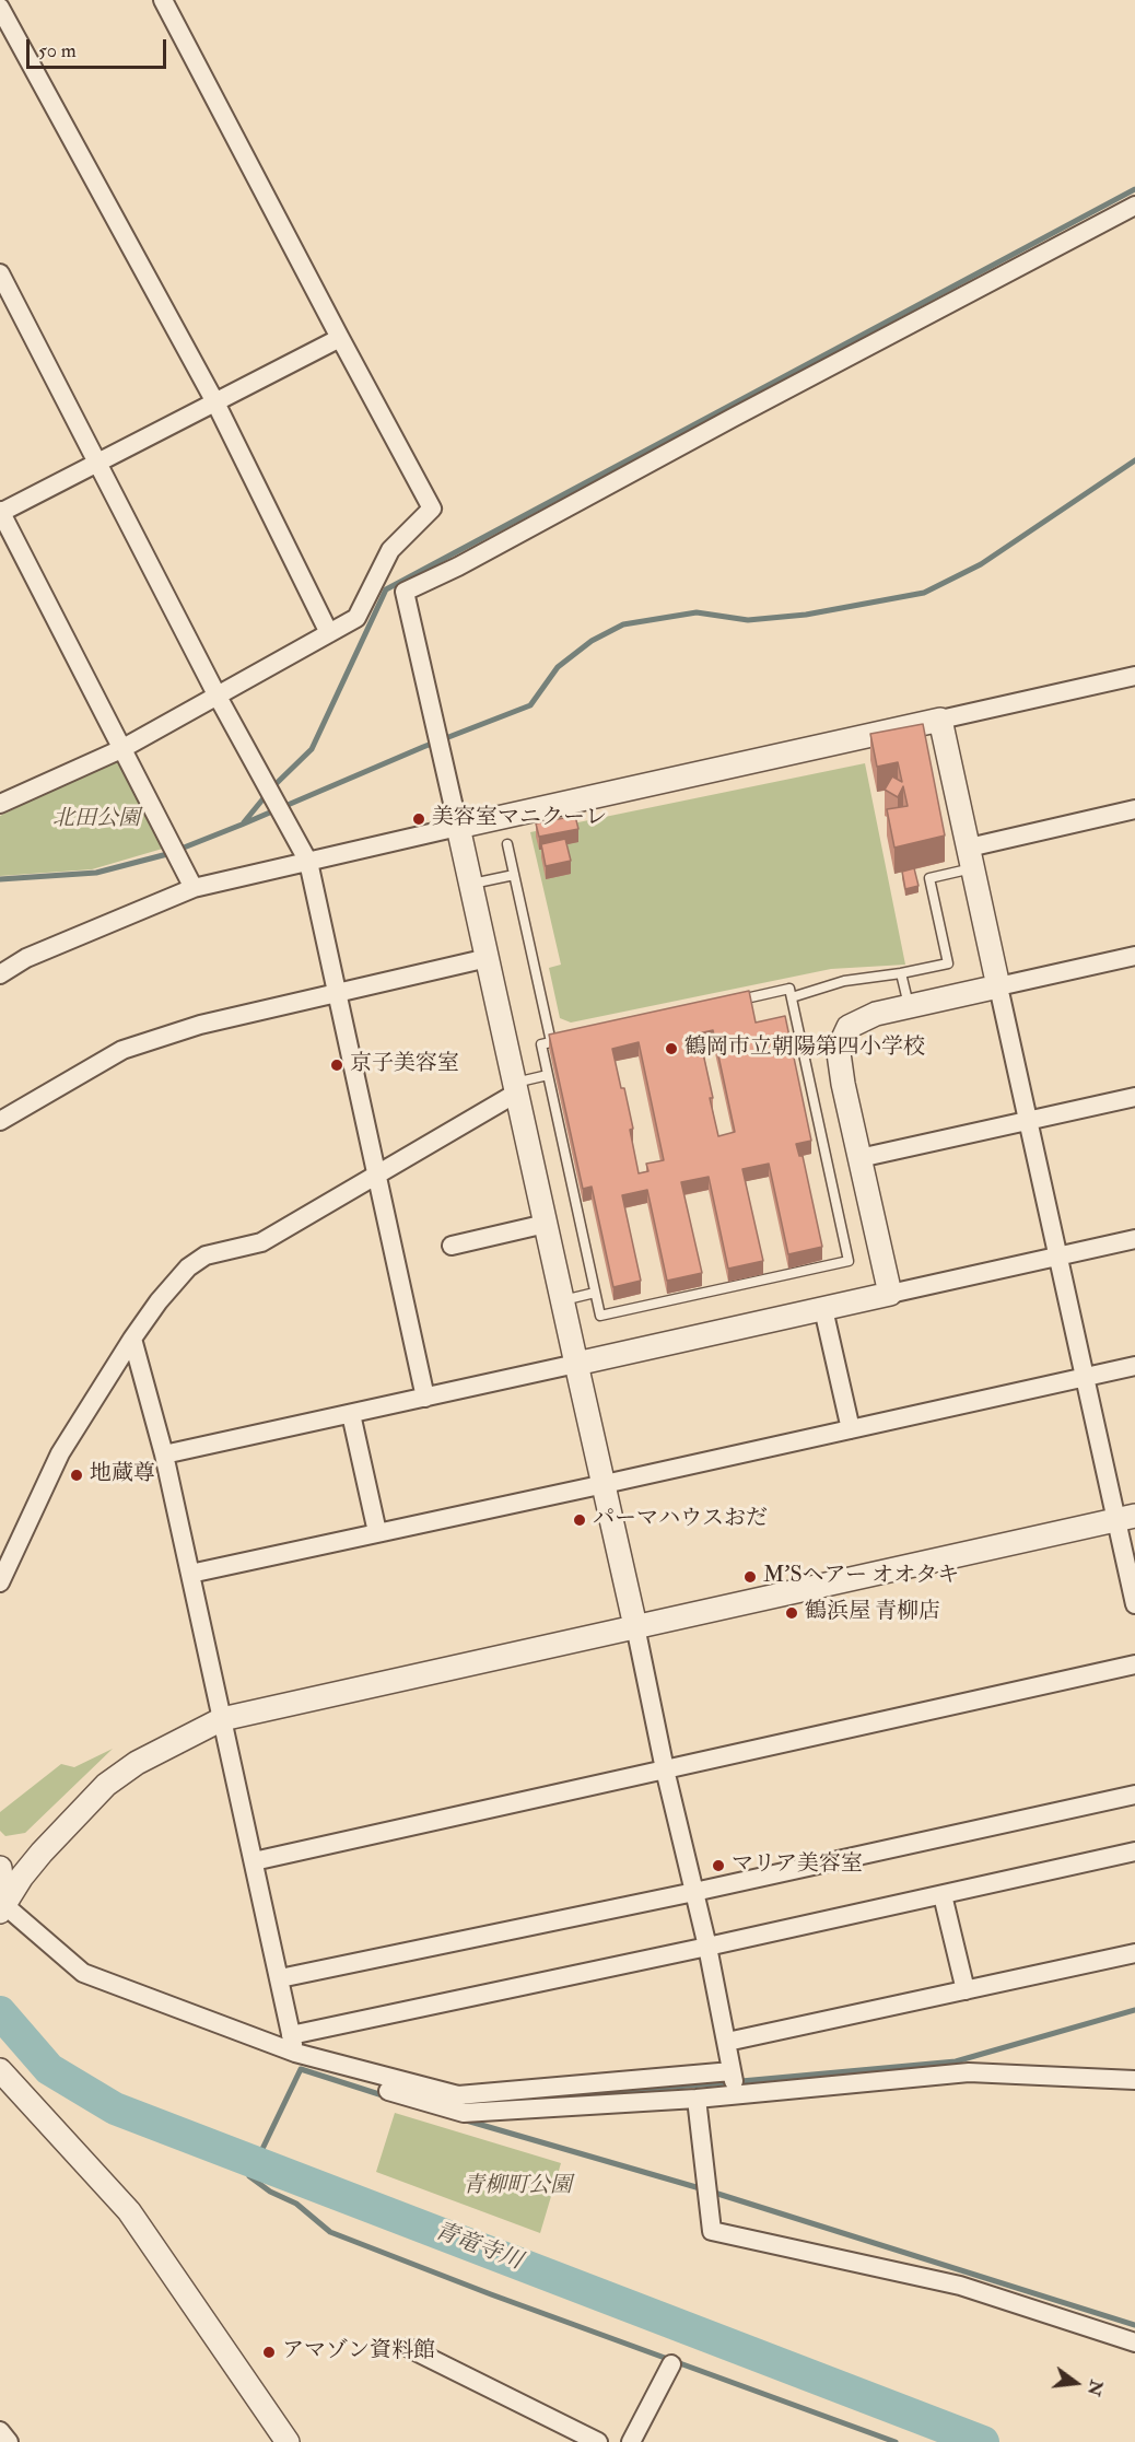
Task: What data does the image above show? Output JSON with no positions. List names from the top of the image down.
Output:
{
  "water": ["青竜寺川"],
  "parks": ["北田公園", "青柳町公園"],
  "places": [
    "美容室マニクーレ",
    "鶴岡市立朝陽第四小学校",
    "京子美容室",
    "地蔵尊",
    "パーマハウスおだ",
    "M'Sヘアー オオタキ",
    "鶴浜屋 青柳店",
    "マリア美容室",
    "アマゾン資料館"
  ],
  "scale_bar": "50 m",
  "north": "right"
}
